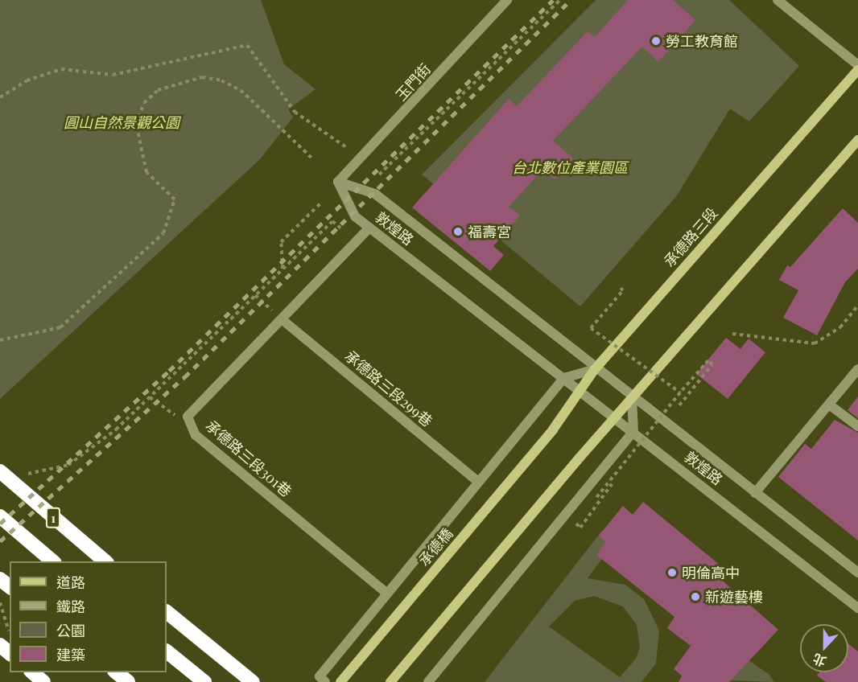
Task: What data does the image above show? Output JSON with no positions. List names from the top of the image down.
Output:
{
  "streets": {
    "highway": ["1"],
    "main road": ["承德路三段", "承德橋"],
    "street": [
      "玉門街",
      "敦煌路",
      "承德路三段299巷",
      "承德路三段301巷"
    ]
  },
  "crossings": [
    ["玉門街", "敦煌路"],
    ["敦煌路", "承德路三段"],
    ["敦煌路", "承德路三段301巷"],
    ["承德路三段", "承德橋"],
    ["承德路三段299巷", "承德路三段301巷"]
  ],
  "parks": ["圓山自然景觀公園", "台北數位產業園區"],
  "places": [
    "勞工教育館",
    "福壽宮",
    "明倫高中",
    "新遊藝樓"
  ],
  "legend": [
    "道路",
    "鐵路",
    "公園",
    "建築"
  ],
  "north": "bottom"
}
